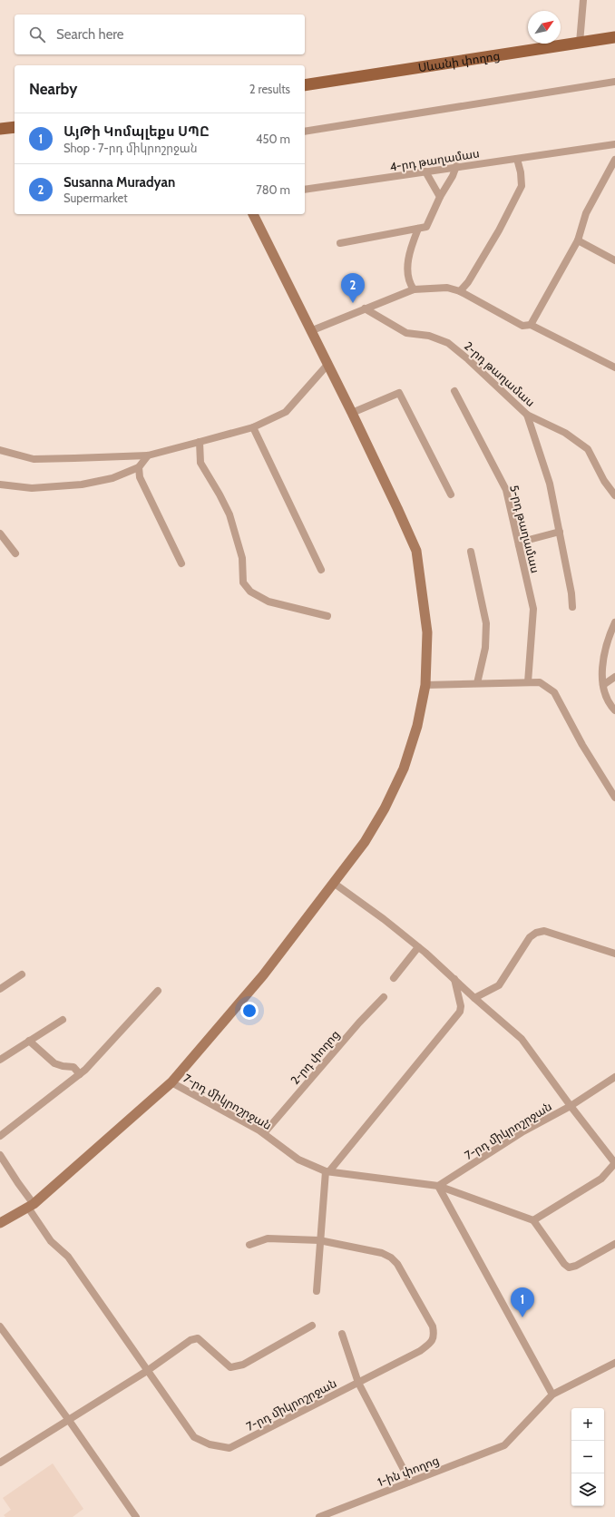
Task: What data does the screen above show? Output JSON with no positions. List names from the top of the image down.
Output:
{
  "streets": {
    "main road": ["Սևանի փողոց"],
    "street": [
      "4-րդ թաղամաս",
      "2-րդ թաղամաս",
      "5-րդ թաղամաս",
      "2-րդ փողոց",
      "7-րդ միկրոշրջան",
      "1-ին փողոց"
    ]
  },
  "crossings": [
    ["2-րդ փողոց", "7-րդ միկրոշրջան"]
  ],
  "north": "top right",
  "page": {
    "search": "Search here",
    "heading": ["Nearby", "2 results"],
    "list": [
      {
        "mark": "1",
        "name": "ԱյԹի Կոմպլեքս ՍՊԸ",
        "note": "Shop · 7-րդ միկրոշրջան",
        "value": "450 m"
      },
      {
        "mark": "2",
        "name": "Susanna Muradyan",
        "note": "Supermarket",
        "value": "780 m"
      }
    ],
    "pins": ["2", "1"],
    "map_buttons": ["+", "−"]
  }
}
